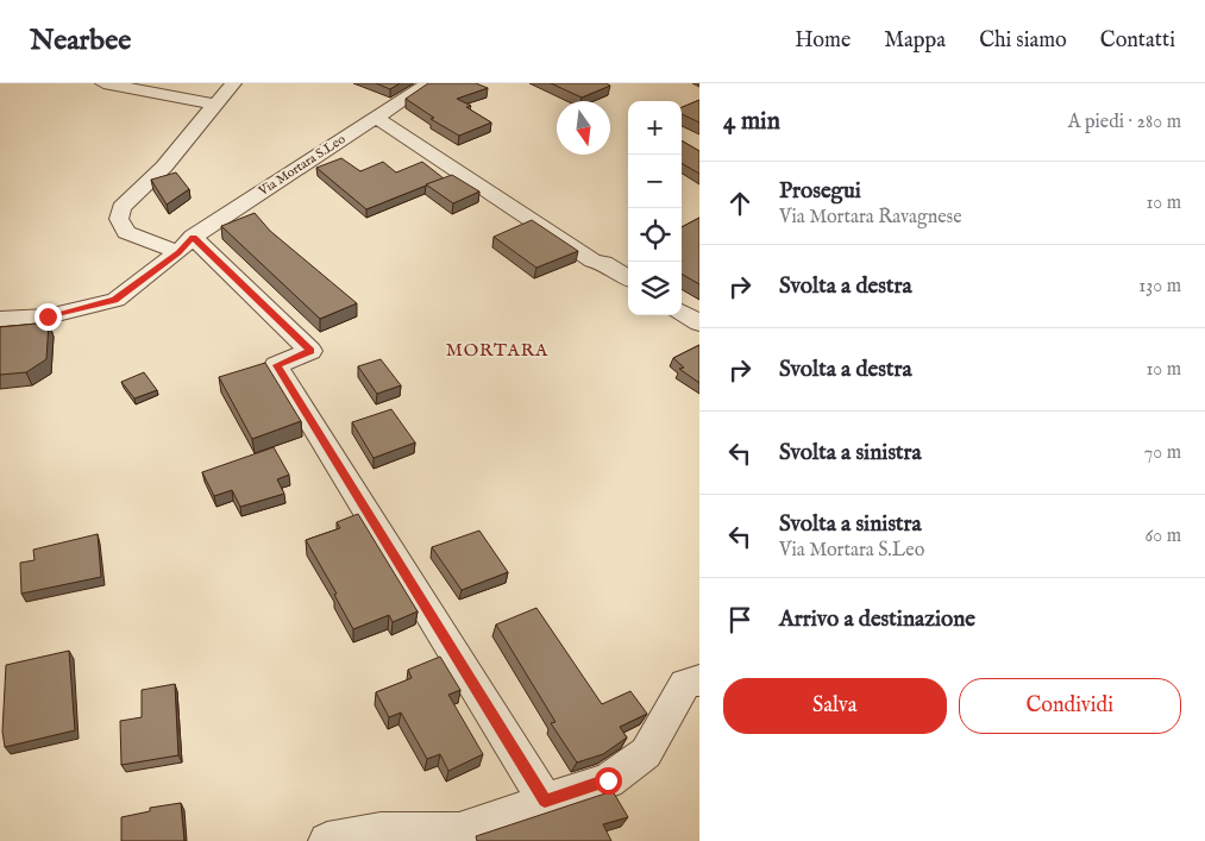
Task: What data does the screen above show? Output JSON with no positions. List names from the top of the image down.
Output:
{
  "streets": {
    "street": ["Via Mortara S.Leo"]
  },
  "districts": ["MORTARA"],
  "north": "bottom",
  "page": {
    "header": "Nearbee",
    "nav": [
      "Home",
      "Mappa",
      "Chi siamo",
      "Contatti"
    ],
    "heading": ["4 min", "A piedi · 280 m"],
    "map_buttons": ["+", "−"],
    "list": [
      ["Prosegui", "Via Mortara Ravagnese", "10 m"],
      ["Svolta a destra", "130 m"],
      ["Svolta a destra", "10 m"],
      ["Svolta a sinistra", "70 m"],
      ["Svolta a sinistra", "Via Mortara S.Leo", "60 m"],
      "Arrivo a destinazione"
    ],
    "buttons": ["Salva", "Condividi"]
  }
}
